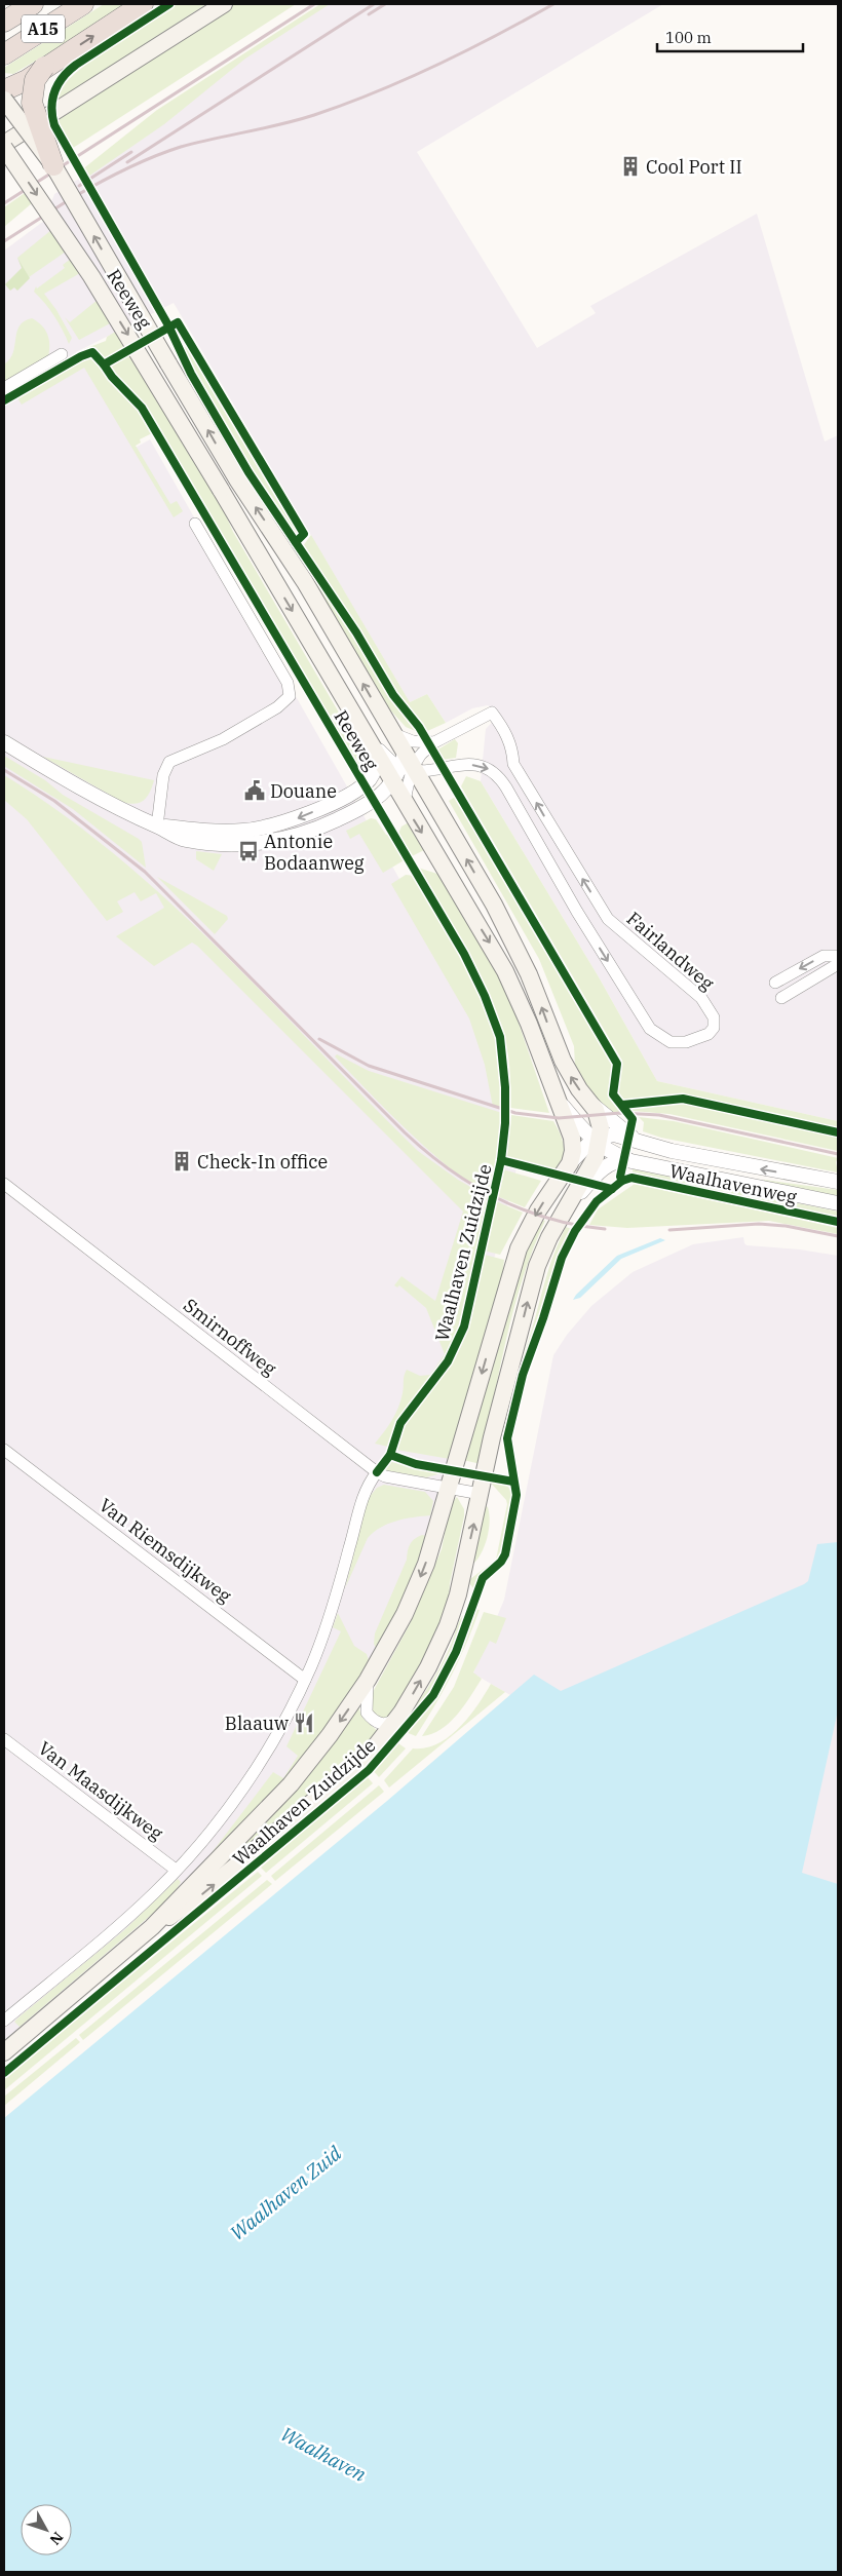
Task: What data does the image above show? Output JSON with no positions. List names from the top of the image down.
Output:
{
  "streets": {
    "highway": ["A15"],
    "main road": ["Reeweg", "Waalhaven Zuidzijde"],
    "street": [
      "Fairlandweg",
      "Waalhavenweg",
      "Smirnoffweg",
      "Van Riemsdijkweg",
      "Van Maasdijkweg"
    ]
  },
  "crossings": [
    ["A15", "Reeweg"],
    ["Reeweg", "Waalhavenweg"],
    ["Reeweg", "Waalhaven Zuidzijde"],
    ["Waalhavenweg", "Waalhaven Zuidzijde"],
    ["Waalhaven Zuidzijde", "Smirnoffweg"]
  ],
  "water": ["Waalhaven Zuid", "Waalhaven"],
  "places": {
    "building": ["Cool Port II", "Check-In office"],
    "public building": ["Douane"],
    "bus stop": ["Antonie Bodaanweg"],
    "restaurant": ["Blaauw"]
  },
  "scale_bar": "100 m",
  "north": "bottom right"
}
